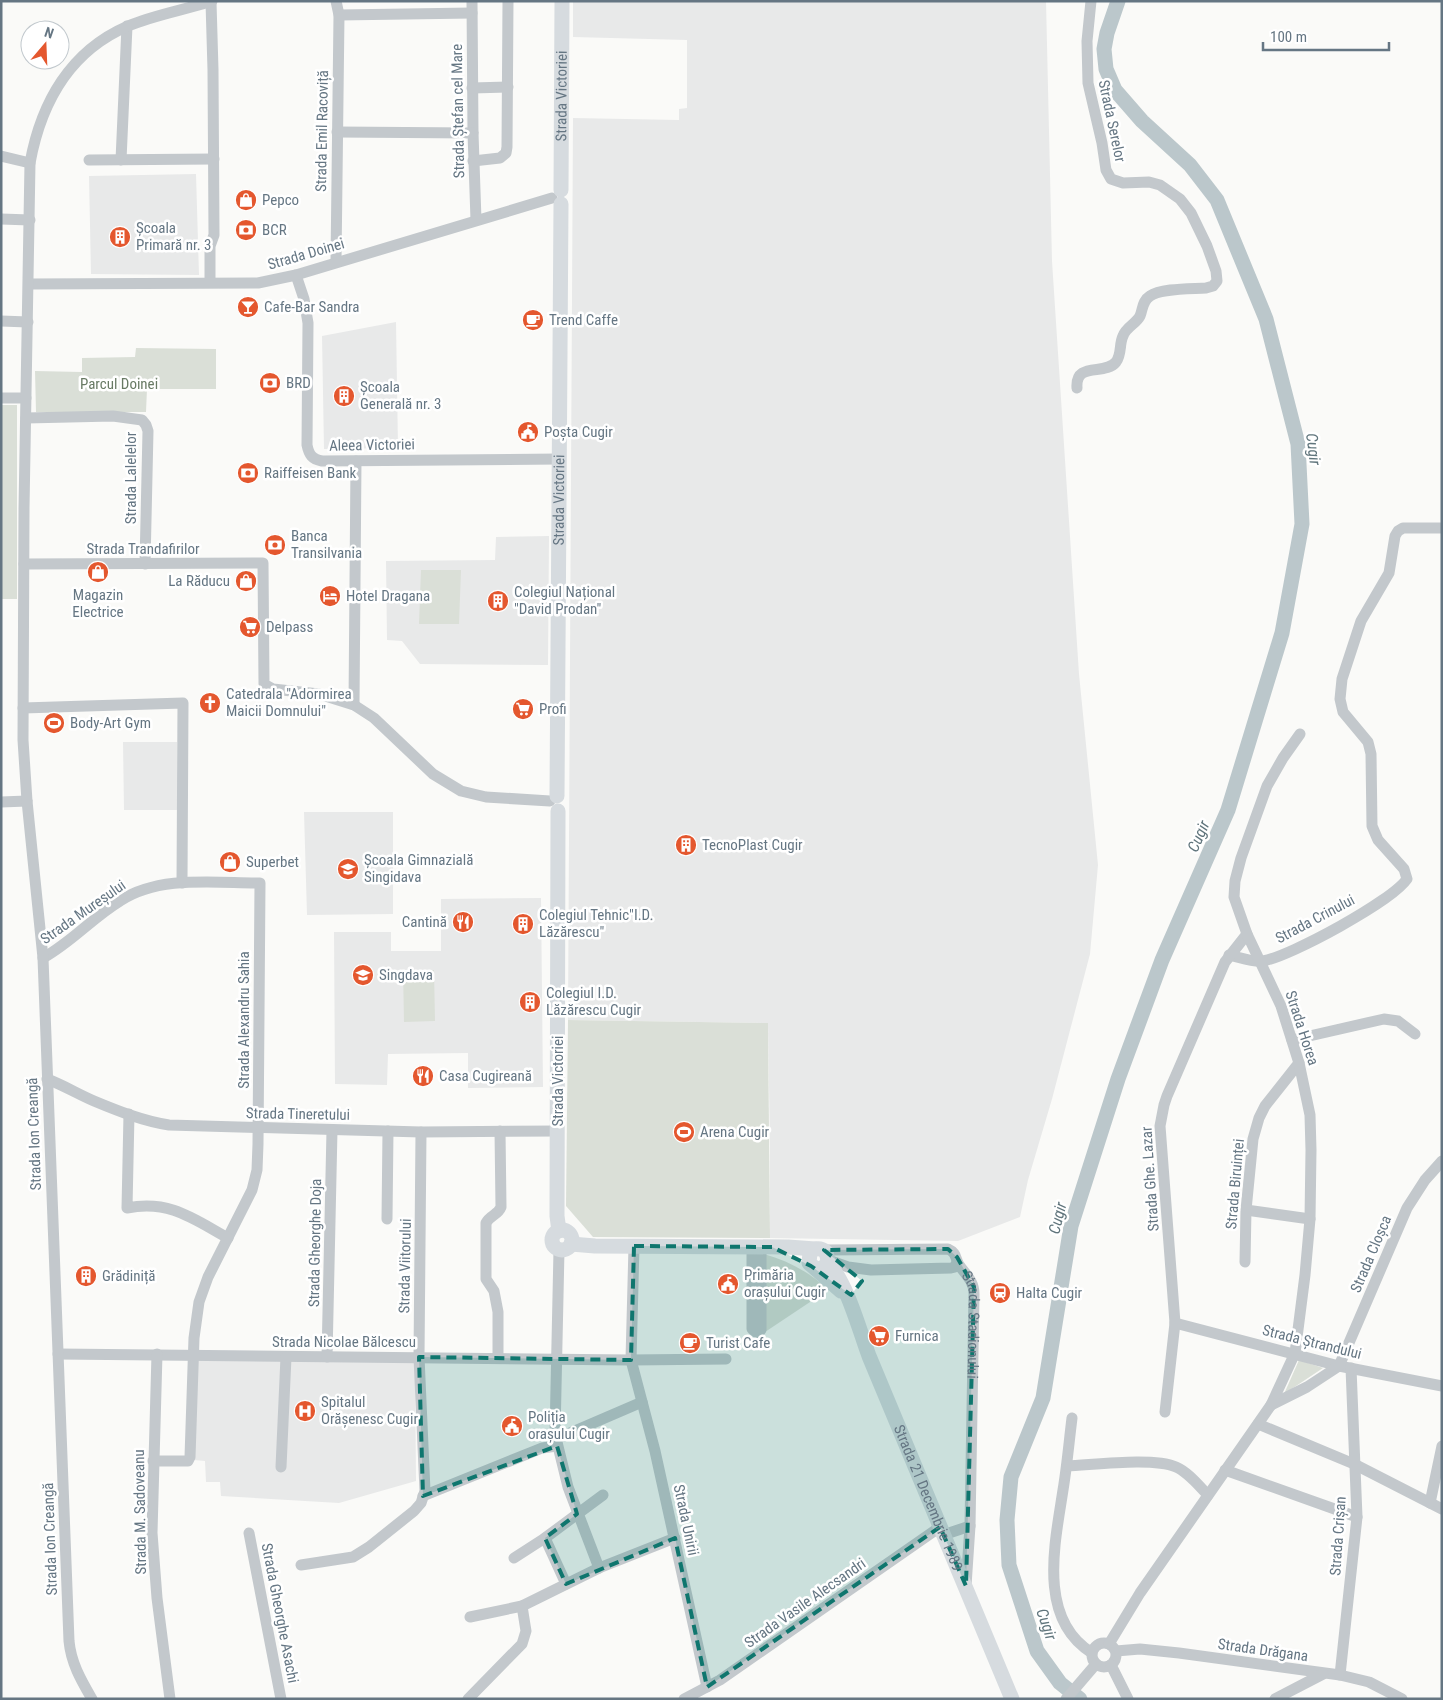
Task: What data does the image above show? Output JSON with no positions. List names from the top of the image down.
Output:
{
  "streets": {
    "main road": ["Strada Victoriei", "Strada Stadionului", "Strada 21 Decembrie 1989"],
    "street": [
      "Strada Ștefan cel Mare",
      "Strada Serelor",
      "Strada Emil Racoviță",
      "Strada Doinei",
      "Aleea Victoriei",
      "Strada Lalelelor",
      "Strada Trandafirilor",
      "Strada Mureșului",
      "Strada Crinului",
      "Strada Alexandru Sahia",
      "Strada Horea",
      "Strada Tineretului",
      "Strada Ion Creangă",
      "Strada Ghe. Lazar",
      "Strada Biruinței",
      "Strada Gheorghe Doja",
      "Strada Cloșca",
      "Strada Viitorului",
      "Strada Nicolae Bălcescu",
      "Strada Ștrandului",
      "Strada M. Sadoveanu",
      "Strada Unirii",
      "Strada Crișan",
      "Strada Vasile Alecsandri",
      "Strada Gheorghe Asachi",
      "Strada Drăgana"
    ]
  },
  "crossings": [
    ["Strada Victoriei", "Strada Doinei"],
    ["Strada Victoriei", "Aleea Victoriei"],
    ["Strada Victoriei", "Strada Tineretului"],
    ["Strada Victoriei", "Strada Stadionului"],
    ["Strada Ștefan cel Mare", "Strada Doinei"],
    ["Strada Emil Racoviță", "Strada Doinei"],
    ["Strada Doinei", "Aleea Victoriei"],
    ["Strada Doinei", "Strada Ion Creangă"],
    ["Strada Lalelelor", "Strada Trandafirilor"],
    ["Strada Lalelelor", "Strada Ion Creangă"],
    ["Strada Trandafirilor", "Strada Ion Creangă"],
    ["Strada Mureșului", "Strada Alexandru Sahia"],
    ["Strada Mureșului", "Strada Ion Creangă"],
    ["Strada Crinului", "Strada Horea"],
    ["Strada Alexandru Sahia", "Strada Tineretului"],
    ["Strada Alexandru Sahia", "Strada Nicolae Bălcescu"],
    ["Strada Alexandru Sahia", "Strada M. Sadoveanu"],
    ["Strada Horea", "Strada Ghe. Lazar"],
    ["Strada Horea", "Strada Biruinței"],
    ["Strada Horea", "Strada Ștrandului"],
    ["Strada Horea", "Strada Drăgana"],
    ["Strada Tineretului", "Strada Ion Creangă"],
    ["Strada Tineretului", "Strada Gheorghe Doja"],
    ["Strada Tineretului", "Strada Viitorului"],
    ["Strada Ion Creangă", "Strada Nicolae Bălcescu"],
    ["Strada Ghe. Lazar", "Strada Ștrandului"],
    ["Strada Gheorghe Doja", "Strada Nicolae Bălcescu"],
    ["Strada Cloșca", "Strada Ștrandului"],
    ["Strada Viitorului", "Strada Nicolae Bălcescu"],
    ["Strada Stadionului", "Strada 21 Decembrie 1989"],
    ["Strada Stadionului", "Strada Unirii"],
    ["Strada Nicolae Bălcescu", "Strada M. Sadoveanu"],
    ["Strada Nicolae Bălcescu", "Strada Unirii"],
    ["Strada Ștrandului", "Strada Crișan"],
    ["Strada 21 Decembrie 1989", "Strada Vasile Alecsandri"],
    ["Strada Unirii", "Strada Vasile Alecsandri"],
    ["Strada Crișan", "Strada Drăgana"]
  ],
  "water": ["Cugir"],
  "parks": ["Parcul Doinei"],
  "places": {
    "shop": [
      "Pepco",
      "Magazin Electrice",
      "La Răducu",
      "Superbet"
    ],
    "bank": [
      "BCR",
      "BRD",
      "Raiffeisen Bank",
      "Banca Transilvania"
    ],
    "building": [
      "Școala Primară nr. 3",
      "Școala Generală nr. 3",
      "Colegiul Național \"David Prodan\"",
      "TecnoPlast Cugir",
      "Colegiul Tehnic\"I.D. Lăzărescu\"",
      "Colegiul I.D. Lăzărescu Cugir",
      "Grădiniță"
    ],
    "bar": ["Cafe-Bar Sandra"],
    "cafe": ["Trend Caffe", "Turist Cafe"],
    "public building": ["Poșta Cugir", "Primăria orașului Cugir", "Poliția orașului Cugir"],
    "hotel": ["Hotel Dragana"],
    "supermarket": ["Delpass", "Profi", "Furnica"],
    "church": ["Catedrala \"Adormirea Maicii Domnului\""],
    "sports": ["Body-Art Gym", "Arena Cugir"],
    "school or university": ["Școala Gimnazială Singidava", "Singdava"],
    "restaurant": ["Cantină", "Casa Cugireană"],
    "station": ["Halta Cugir"],
    "hospital": ["Spitalul Orășenesc Cugir"]
  },
  "scale_bar": "100 m",
  "north": "top"
}
